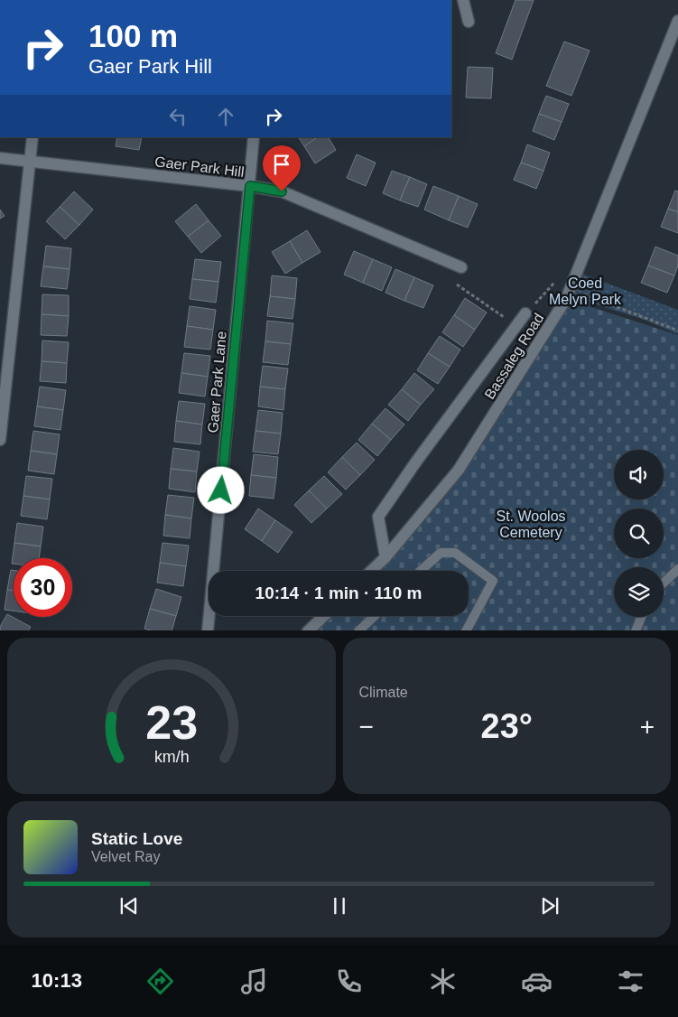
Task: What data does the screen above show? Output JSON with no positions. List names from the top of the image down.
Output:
{
  "streets": {
    "street": ["Gaer Park Hill", "Bassaleg Road", "Gaer Park Lane"]
  },
  "crossings": [
    ["Gaer Park Hill", "Gaer Park Lane"]
  ],
  "parks": ["Coed Melyn Park", "St. Woolos Cemetery"],
  "page": {
    "turn": ["100 m", "Gaer Park Hill"],
    "limit": "30",
    "trip": "10:14 · 1 min · 110 m",
    "tile": "Climate",
    "heat": ["−", "23°", "+"],
    "song": ["Static Love", "Velvet Ray"],
    "tabs": "10:13",
    "gauge": ["23", "km/h"]
  }
}
